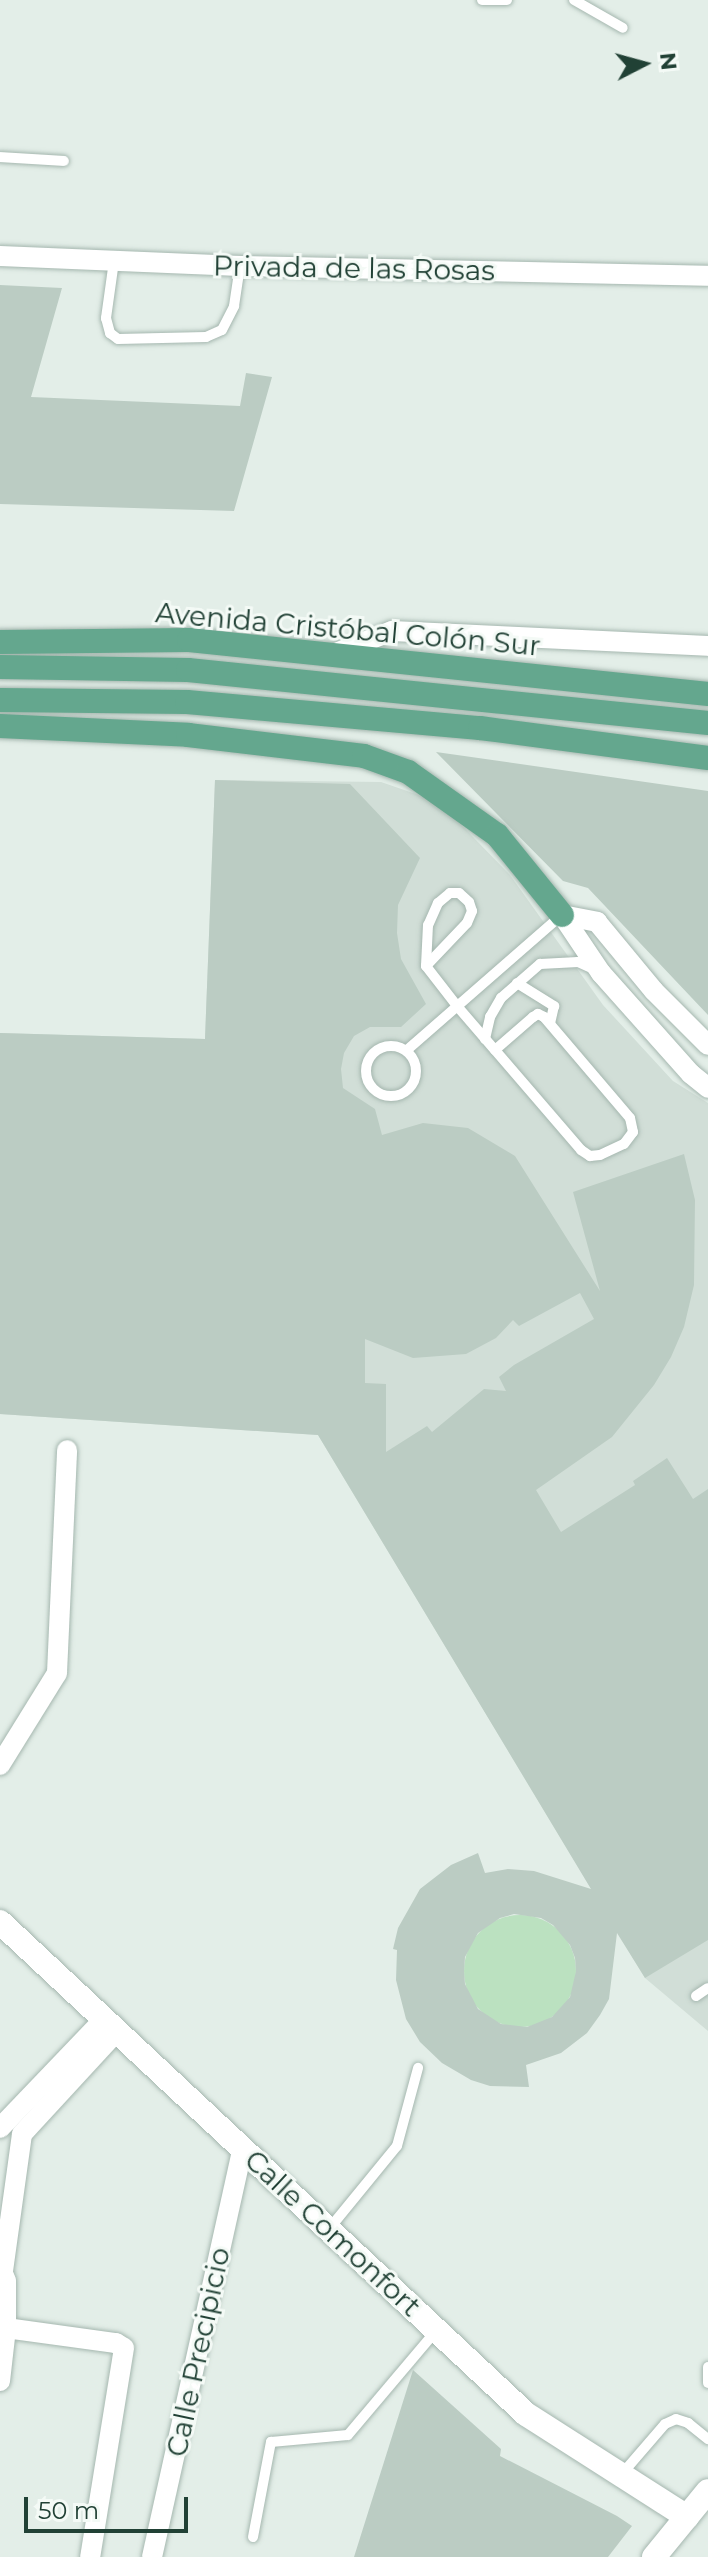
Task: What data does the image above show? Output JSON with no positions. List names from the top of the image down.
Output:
{
  "streets": {
    "main road": ["Avenida Cristóbal Colón Sur", "Calle Comonfort"],
    "street": ["Privada de las Rosas", "Calle Precipicio"]
  },
  "crossings": [
    ["Calle Comonfort", "Calle Precipicio"]
  ],
  "scale_bar": "50 m",
  "north": "right"
}
